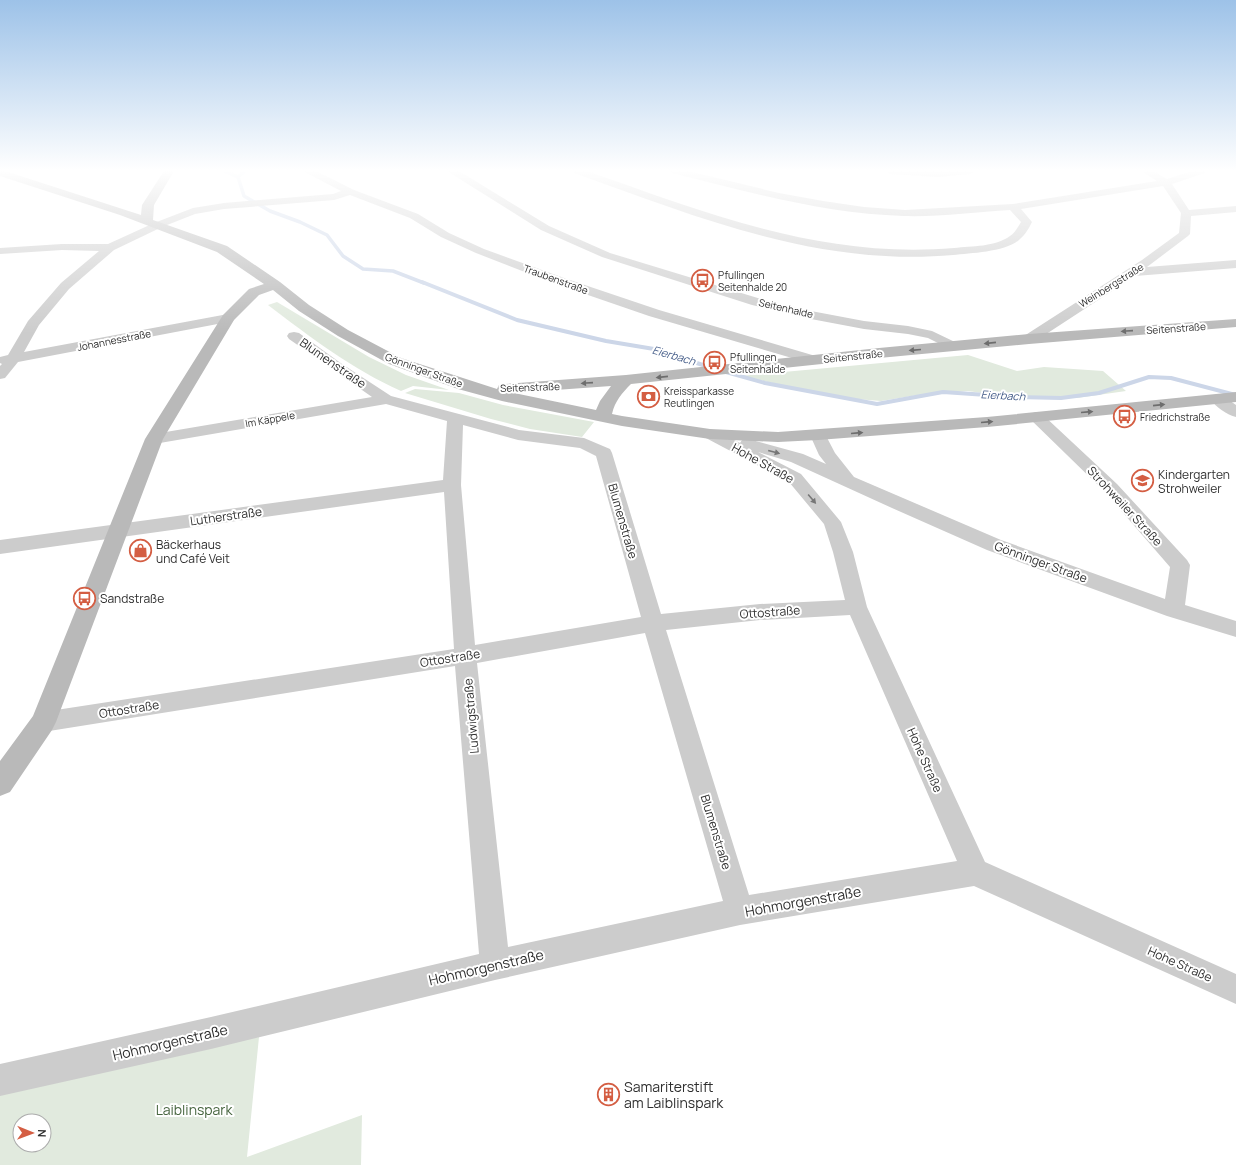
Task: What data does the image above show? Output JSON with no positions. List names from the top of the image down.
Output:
{
  "streets": {
    "main road": ["Seitenstraße", "Gönninger Straße"],
    "street": [
      "Traubenstraße",
      "Weinbergstraße",
      "Seitenhalde",
      "Johannesstraße",
      "Blumenstraße",
      "Im Käppele",
      "Hohe Straße",
      "Strohweiler Straße",
      "Lutherstraße",
      "Ottostraße",
      "Ludwigstraße",
      "Hohmorgenstraße"
    ]
  },
  "crossings": [
    ["Traubenstraße", "Seitenstraße"],
    ["Weinbergstraße", "Seitenstraße"],
    ["Seitenhalde", "Seitenstraße"],
    ["Seitenstraße", "Gönninger Straße"],
    ["Blumenstraße", "Im Käppele"],
    ["Blumenstraße", "Ottostraße"],
    ["Blumenstraße", "Ludwigstraße"],
    ["Blumenstraße", "Hohmorgenstraße"],
    ["Gönninger Straße", "Hohe Straße"],
    ["Gönninger Straße", "Strohweiler Straße"],
    ["Hohe Straße", "Ottostraße"],
    ["Hohe Straße", "Hohmorgenstraße"],
    ["Lutherstraße", "Ludwigstraße"],
    ["Ottostraße", "Ludwigstraße"],
    ["Ludwigstraße", "Hohmorgenstraße"]
  ],
  "water": ["Eierbach"],
  "parks": ["Laiblinspark"],
  "places": {
    "bus stop": [
      "Pfullingen Seitenhalde 20",
      "Pfullingen Seitenhalde",
      "Friedrichstraße",
      "Sandstraße"
    ],
    "bank": ["Kreissparkasse Reutlingen"],
    "school or university": ["Kindergarten Strohweiler"],
    "shop": ["Bäckerhaus und Café Veit"],
    "building": ["Samariterstift am Laiblinspark"]
  },
  "north": "right"
}
